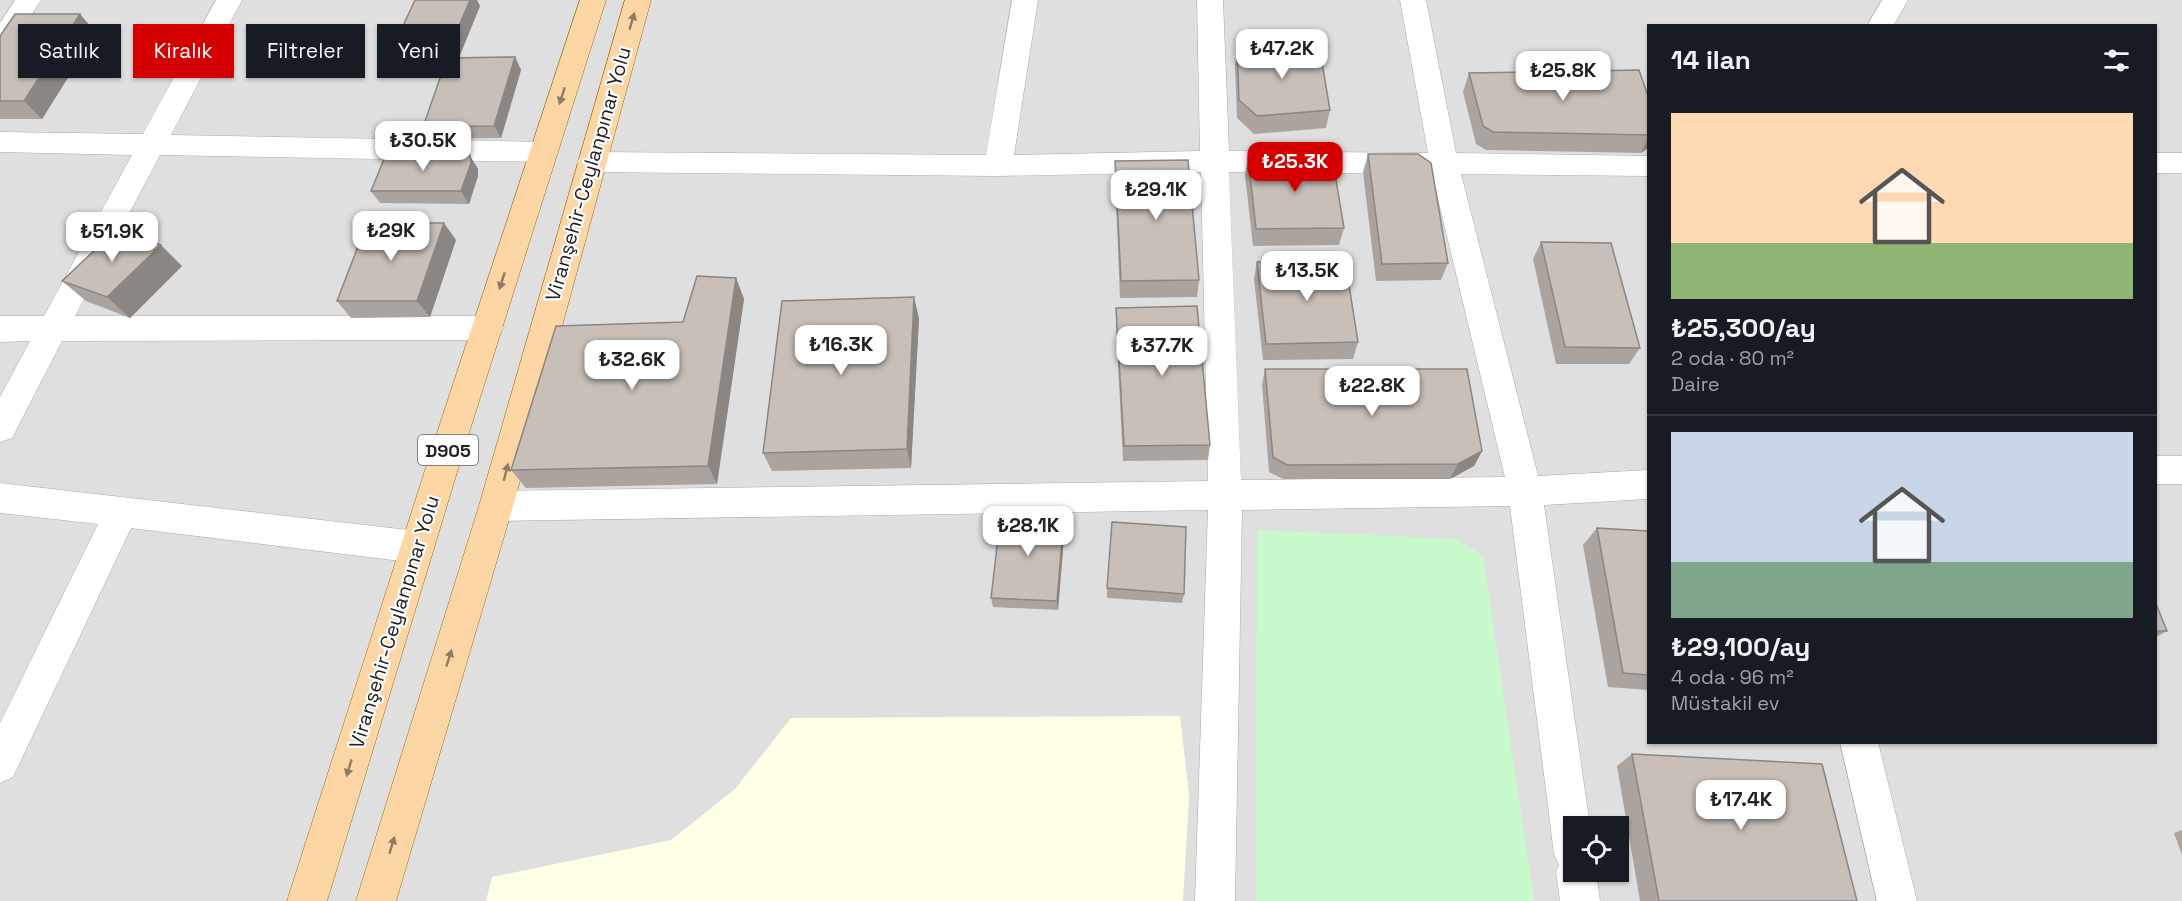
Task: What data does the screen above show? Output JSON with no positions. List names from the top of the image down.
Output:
{
  "streets": {
    "main road": ["Viranşehir-Ceylanpınar Yolu", "D905"]
  },
  "page": {
    "chip": [
      "Satılık",
      "Kiralık",
      "Filtreler",
      "Yeni"
    ],
    "heading": "14 ilan",
    "price": [
      "₺47.2K",
      "₺25.8K",
      "₺30.5K",
      "₺25.3K",
      "₺29.1K",
      "₺29K",
      "₺51.9K",
      "₺13.5K",
      "₺16.3K",
      "₺37.7K",
      "₺32.6K",
      "₺22.8K",
      "₺28.1K",
      "₺17.4K"
    ],
    "list": [
      {
        "name": "₺25,300/ay",
        "note": "2 oda · 80 m² · Daire"
      },
      {
        "name": "₺29,100/ay",
        "note": "4 oda · 96 m² · Müstakil ev"
      }
    ]
  }
}
